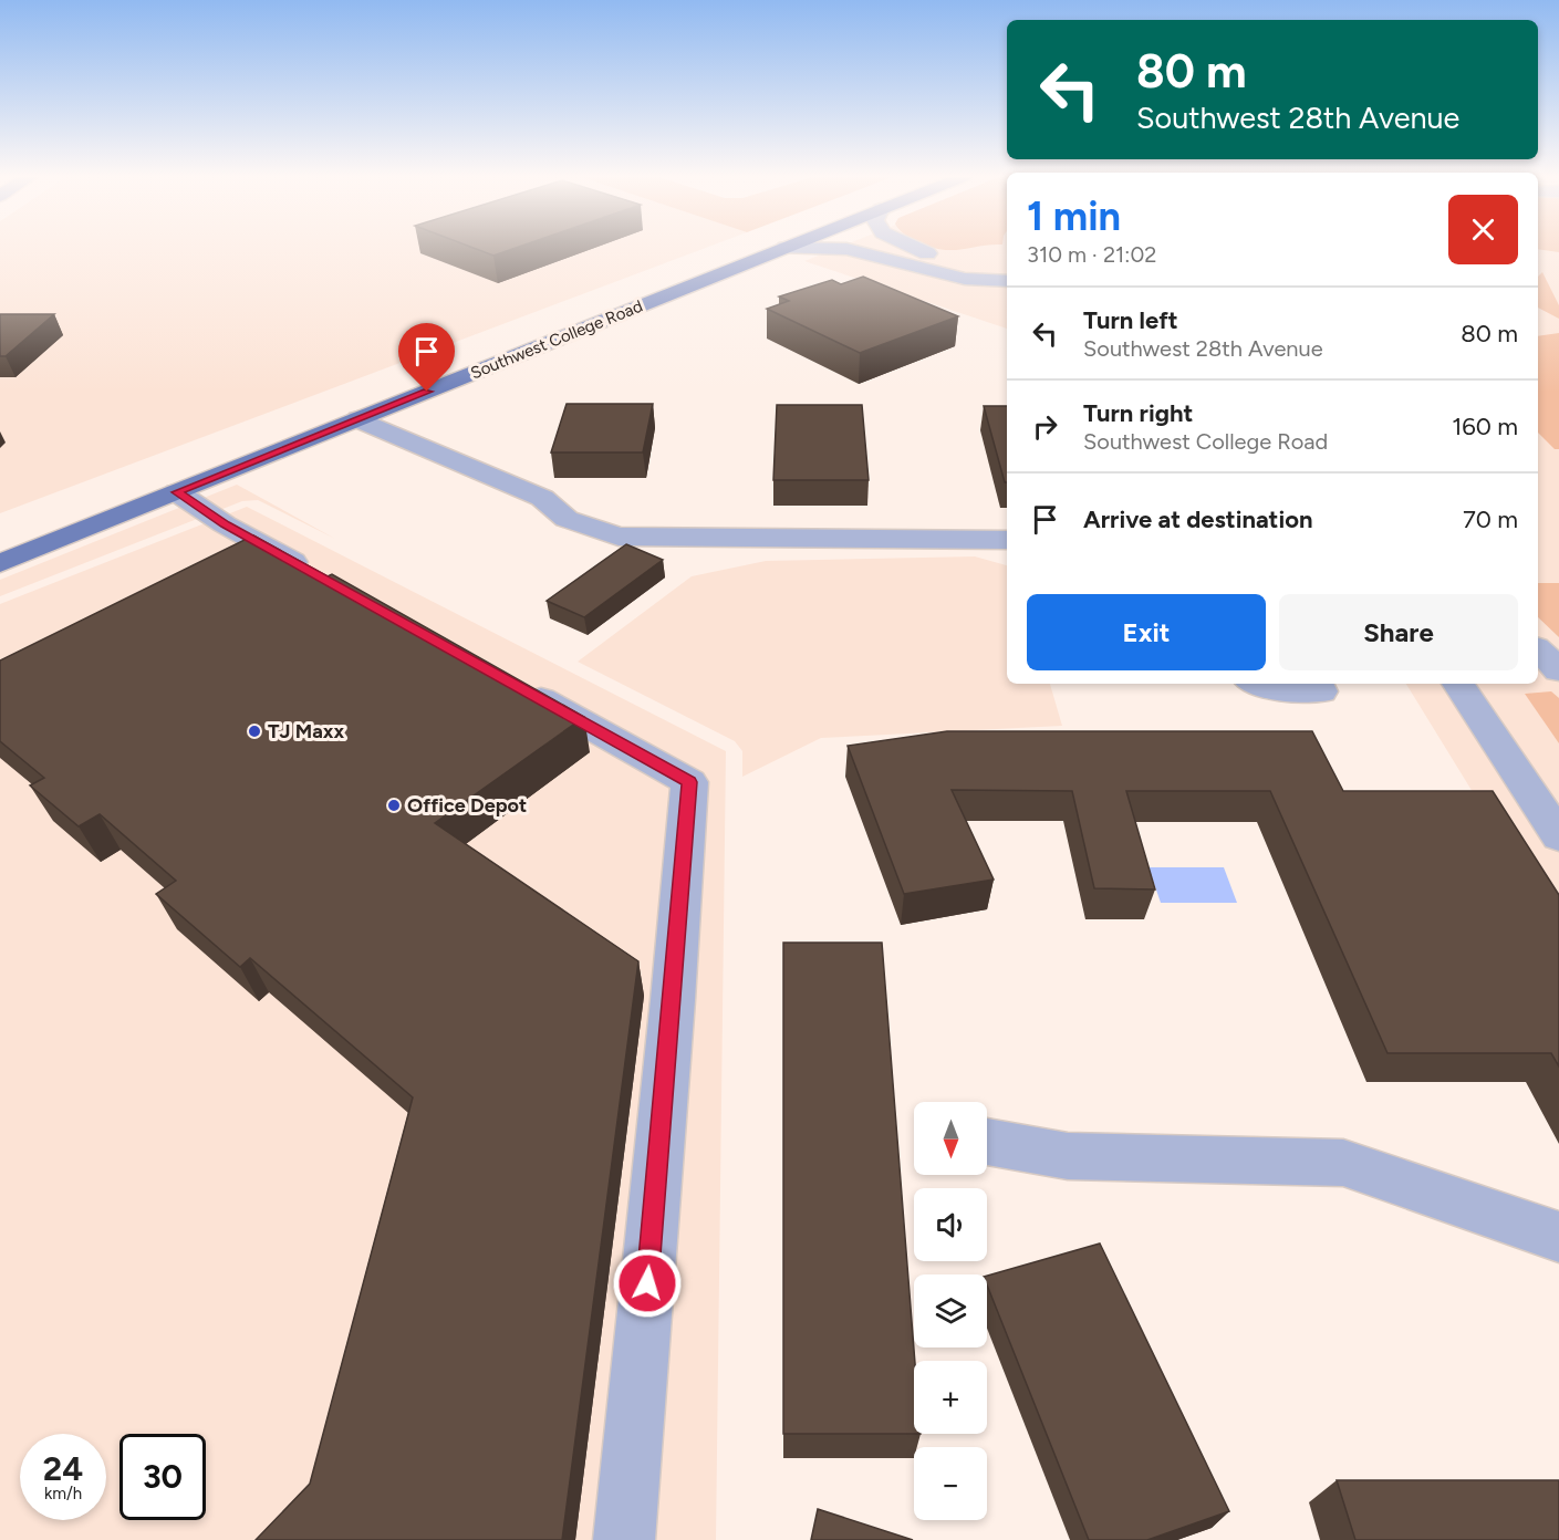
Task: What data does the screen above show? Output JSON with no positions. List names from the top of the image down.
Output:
{
  "streets": {
    "main road": ["Southwest College Road"]
  },
  "places": ["TJ Maxx", "Office Depot"],
  "north": "bottom",
  "page": {
    "turn": ["80 m", "Southwest 28th Avenue"],
    "heading": ["1 min", "310 m · 21:02"],
    "list": [
      {
        "name": "Turn left",
        "note": "Southwest 28th Avenue",
        "value": "80 m"
      },
      {
        "name": "Turn right",
        "note": "Southwest College Road",
        "value": "160 m"
      },
      {
        "name": "Arrive at destination",
        "value": "70 m"
      }
    ],
    "buttons": ["Exit", "Share"],
    "map_buttons": ["+", "−"],
    "speed": "24 km/h",
    "limit": "30"
  }
}
